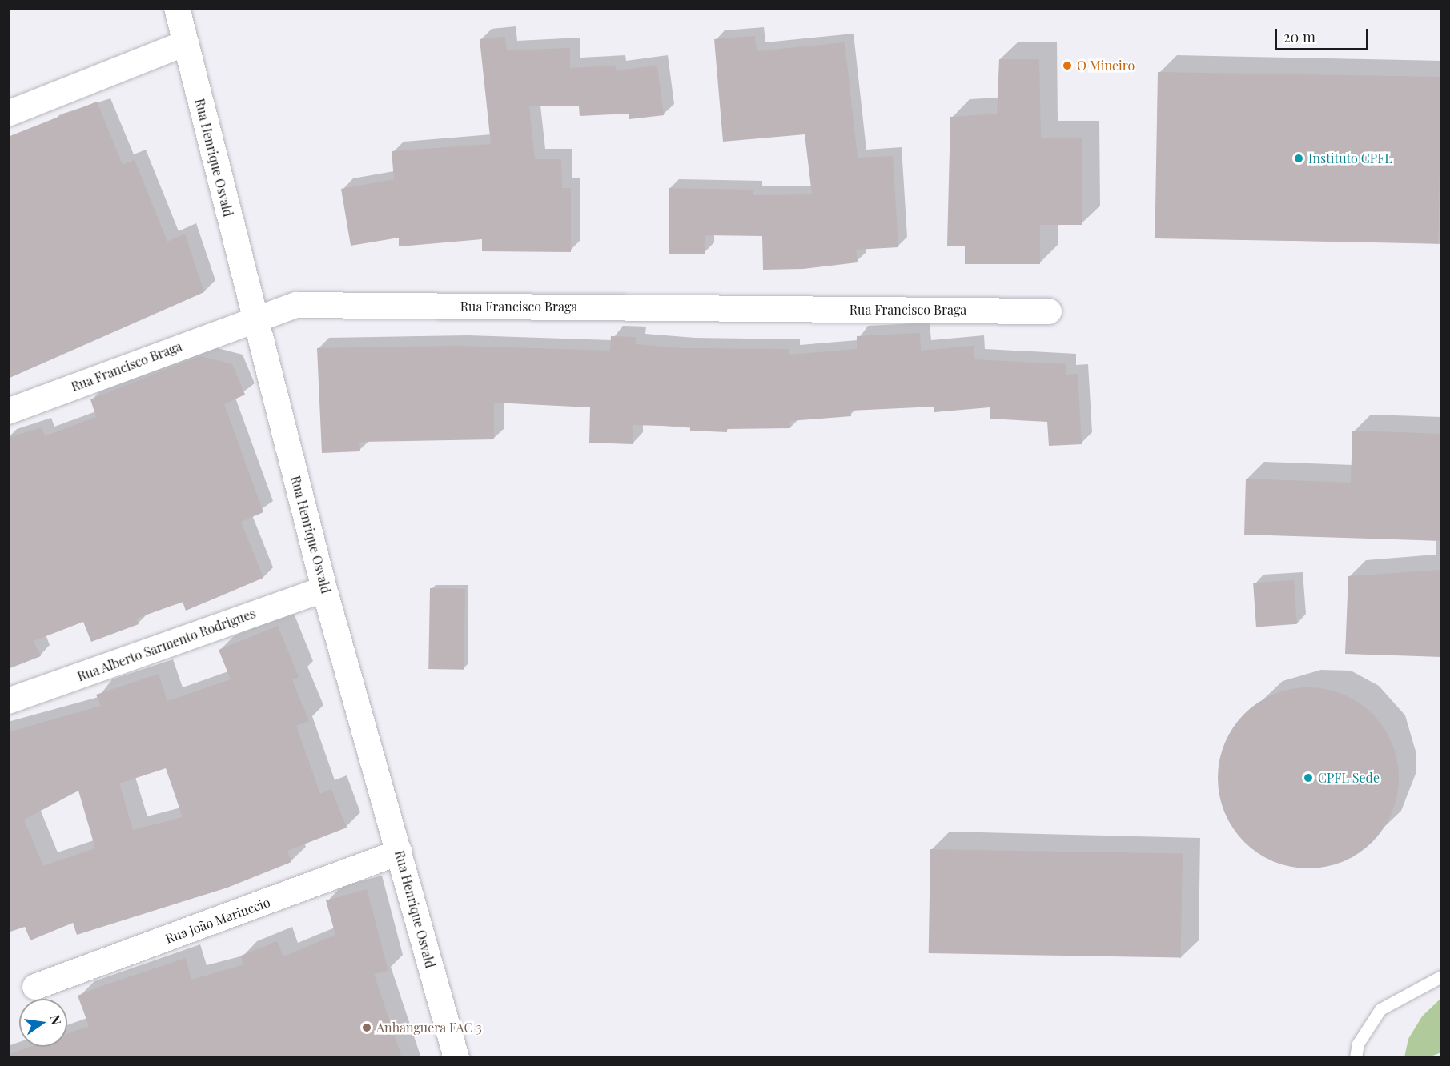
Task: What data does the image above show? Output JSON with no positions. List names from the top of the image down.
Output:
{
  "streets": {
    "street": [
      "Rua Henrique Osvald",
      "Rua Francisco Braga",
      "Rua Alberto Sarmento Rodrigues",
      "Rua João Mariuccio"
    ]
  },
  "crossings": [
    ["Rua Henrique Osvald", "Rua Francisco Braga"],
    ["Rua Henrique Osvald", "Rua Alberto Sarmento Rodrigues"],
    ["Rua Henrique Osvald", "Rua João Mariuccio"]
  ],
  "places": [
    "O Mineiro",
    "Instituto CPFL",
    "CPFL Sede",
    "Anhanguera FAC 3"
  ],
  "scale_bar": "20 m",
  "north": "right"
}
